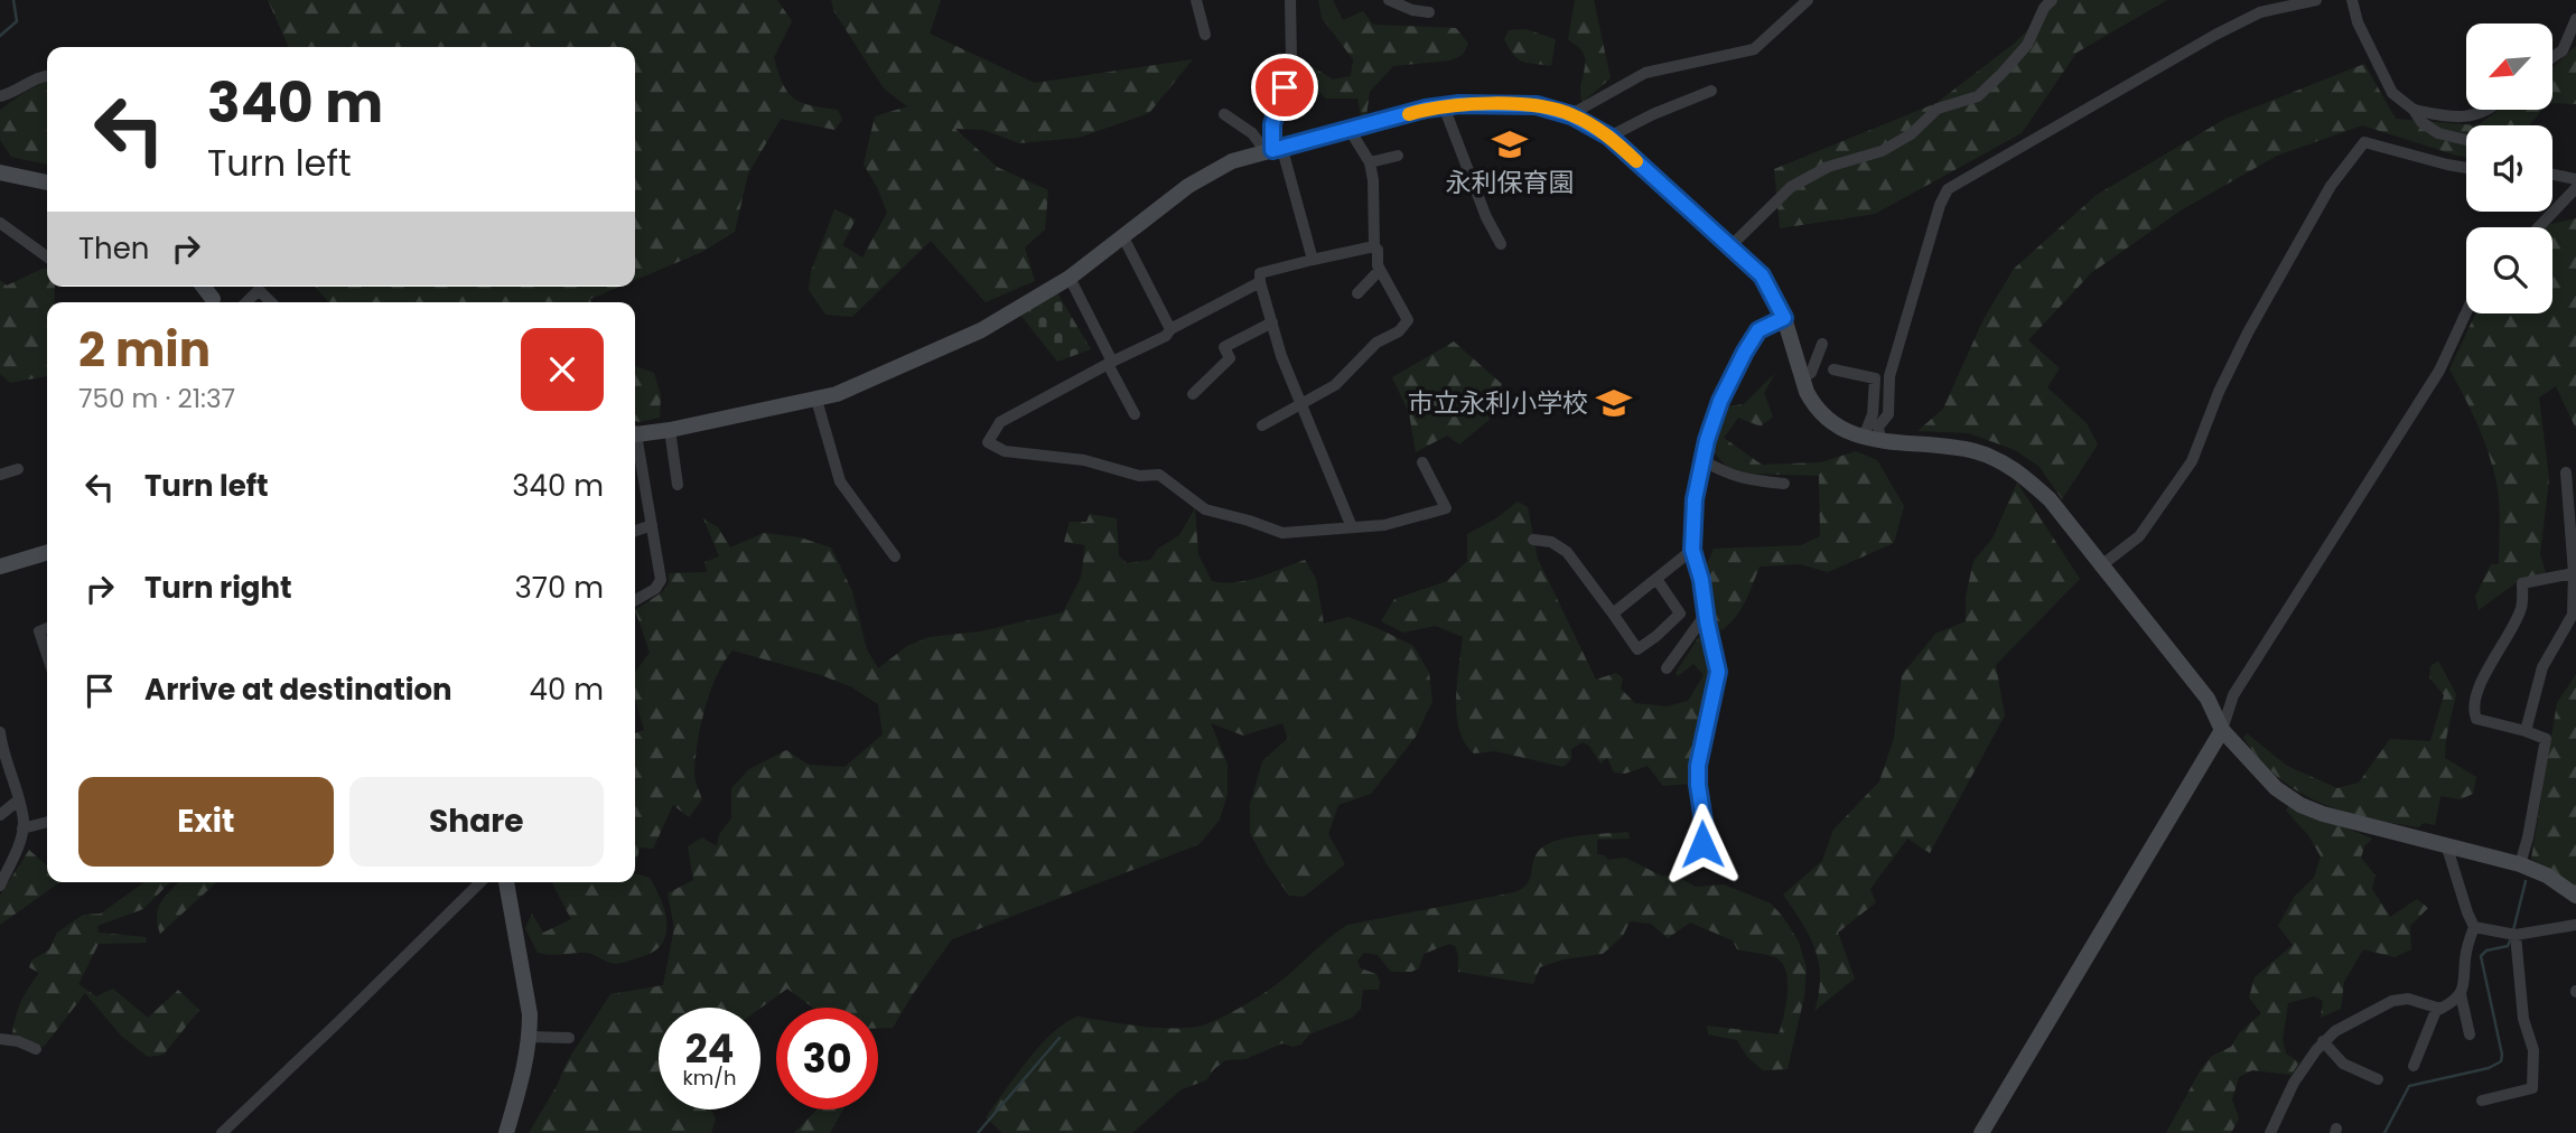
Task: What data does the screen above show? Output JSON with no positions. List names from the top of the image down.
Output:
{
  "places": {
    "school or university": ["永利保育園", "市立永利小学校"]
  },
  "north": "bottom left",
  "page": {
    "turn": ["340 m", "Turn left"],
    "then": "Then",
    "heading": ["2 min", "750 m · 21:37"],
    "list": [
      {
        "name": "Turn left",
        "value": "340 m"
      },
      {
        "name": "Turn right",
        "value": "370 m"
      },
      {
        "name": "Arrive at destination",
        "value": "40 m"
      }
    ],
    "buttons": ["Exit", "Share"],
    "speed": "24 km/h",
    "limit": "30"
  }
}
